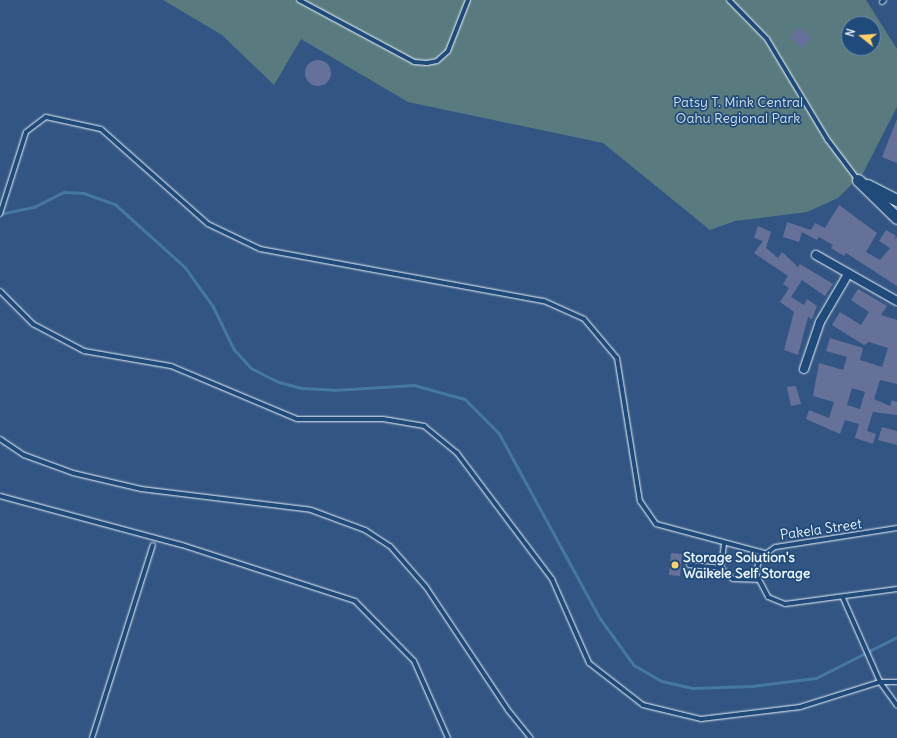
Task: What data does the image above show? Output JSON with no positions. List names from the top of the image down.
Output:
{
  "streets": {
    "lane": ["Pakela Street"]
  },
  "parks": ["Patsy T. Mink Central Oahu Regional Park"],
  "places": ["Storage Solution's Waikele Self Storage"],
  "north": "left"
}
